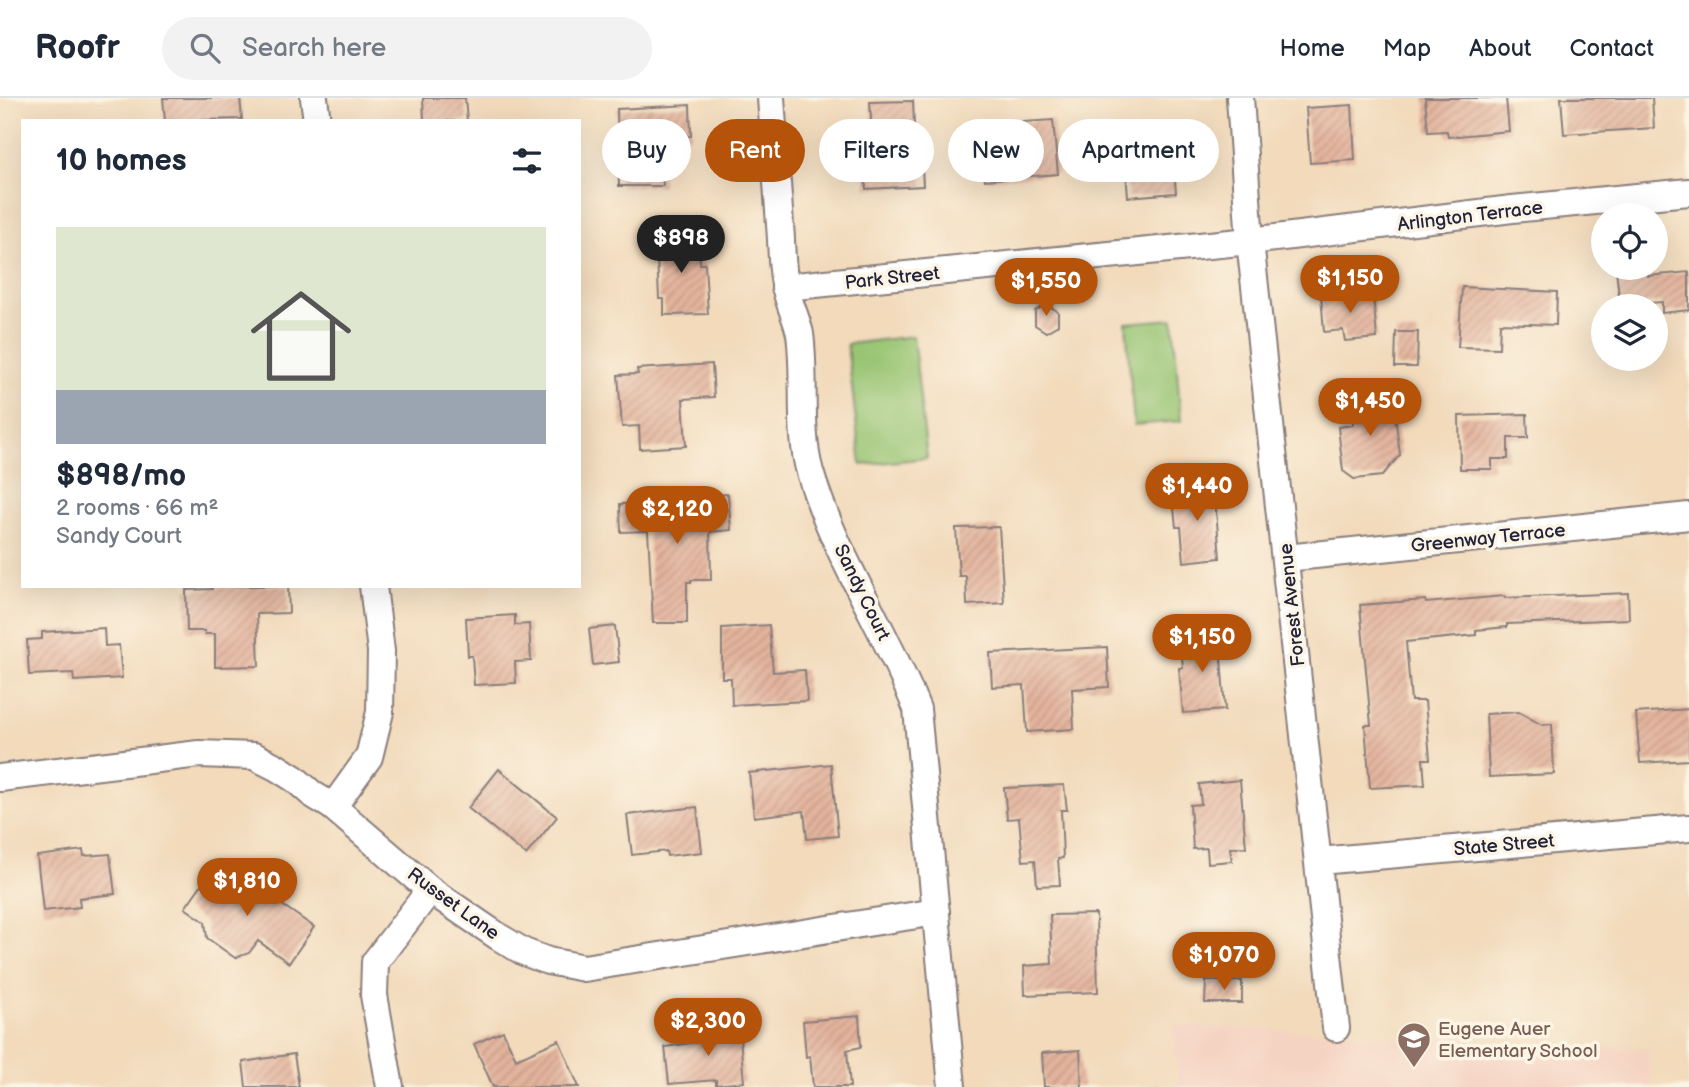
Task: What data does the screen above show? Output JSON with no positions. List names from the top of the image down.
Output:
{
  "streets": {
    "street": [
      "Arlington Terrace",
      "Park Street",
      "Greenway Terrace",
      "Sandy Court",
      "Forest Avenue",
      "State Street",
      "Russet Lane"
    ]
  },
  "crossings": [
    ["Arlington Terrace", "Park Street"],
    ["Arlington Terrace", "Forest Avenue"],
    ["Park Street", "Sandy Court"],
    ["Park Street", "Forest Avenue"],
    ["Greenway Terrace", "Forest Avenue"],
    ["Sandy Court", "Russet Lane"],
    ["Forest Avenue", "State Street"]
  ],
  "places": {
    "school or university": ["Eugene Auer Elementary School"]
  },
  "page": {
    "header": "Roofr",
    "search": "Search here",
    "nav": [
      "Home",
      "Map",
      "About",
      "Contact"
    ],
    "chip": [
      "Buy",
      "Rent",
      "Filters",
      "New",
      "Apartment"
    ],
    "heading": "10 homes",
    "list": [
      {
        "name": "$898/mo",
        "note": "2 rooms · 66 m² · Sandy Court"
      }
    ],
    "price": [
      "$898",
      "$1,150",
      "$1,550",
      "$1,450",
      "$1,440",
      "$2,120",
      "$1,150",
      "$1,810",
      "$1,070",
      "$2,300"
    ]
  }
}
